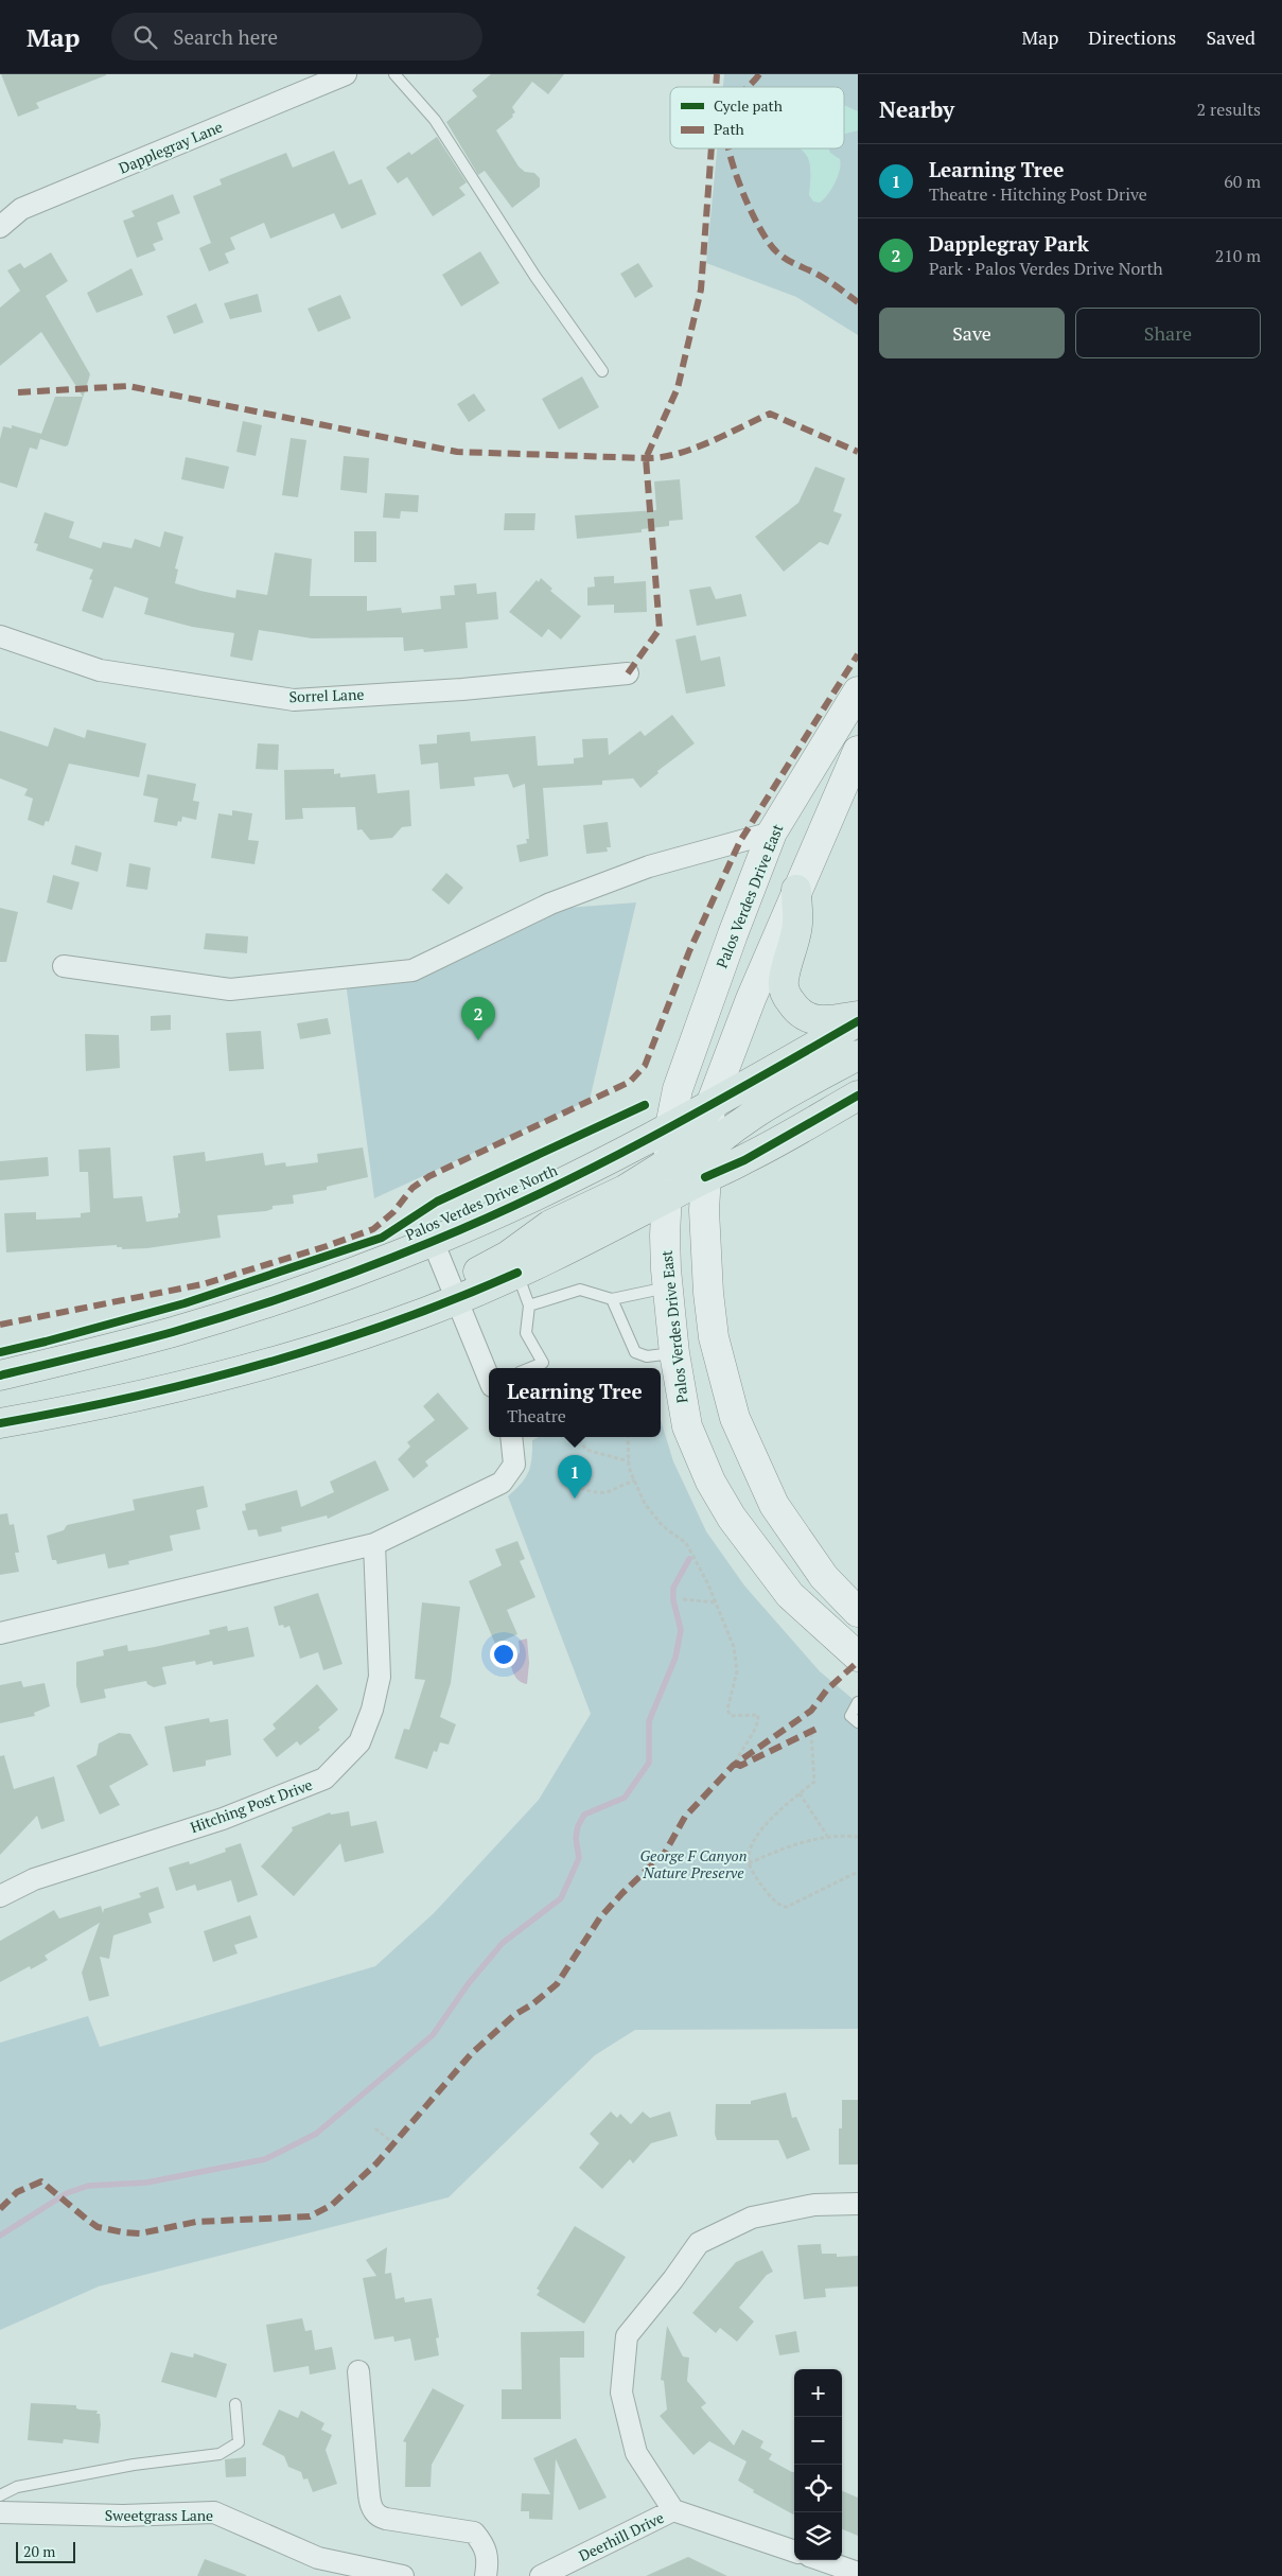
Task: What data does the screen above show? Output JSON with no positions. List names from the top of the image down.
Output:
{
  "streets": {
    "main road": ["Palos Verdes Drive East", "Palos Verdes Drive North"],
    "street": [
      "Dapplegray Lane",
      "Sorrel Lane",
      "Hitching Post Drive",
      "Sweetgrass Lane",
      "Deerhill Drive"
    ]
  },
  "crossings": [
    ["Palos Verdes Drive East", "Palos Verdes Drive North"]
  ],
  "parks": ["George F Canyon Nature Preserve"],
  "legend": ["Cycle path", "Path"],
  "scale_bar": "20 m",
  "page": {
    "header": "Map",
    "search": "Search here",
    "nav": ["Map", "Directions", "Saved"],
    "heading": ["Nearby", "2 results"],
    "list": [
      {
        "mark": "1",
        "name": "Learning Tree",
        "note": "Theatre · Hitching Post Drive",
        "value": "60 m"
      },
      {
        "mark": "2",
        "name": "Dapplegray Park",
        "note": "Park · Palos Verdes Drive North",
        "value": "210 m"
      }
    ],
    "buttons": ["Save", "Share"],
    "pins": ["2", "1"],
    "popup": ["Learning Tree", "Theatre"],
    "map_buttons": ["+", "−"],
    "scale": "20 m"
  }
}
